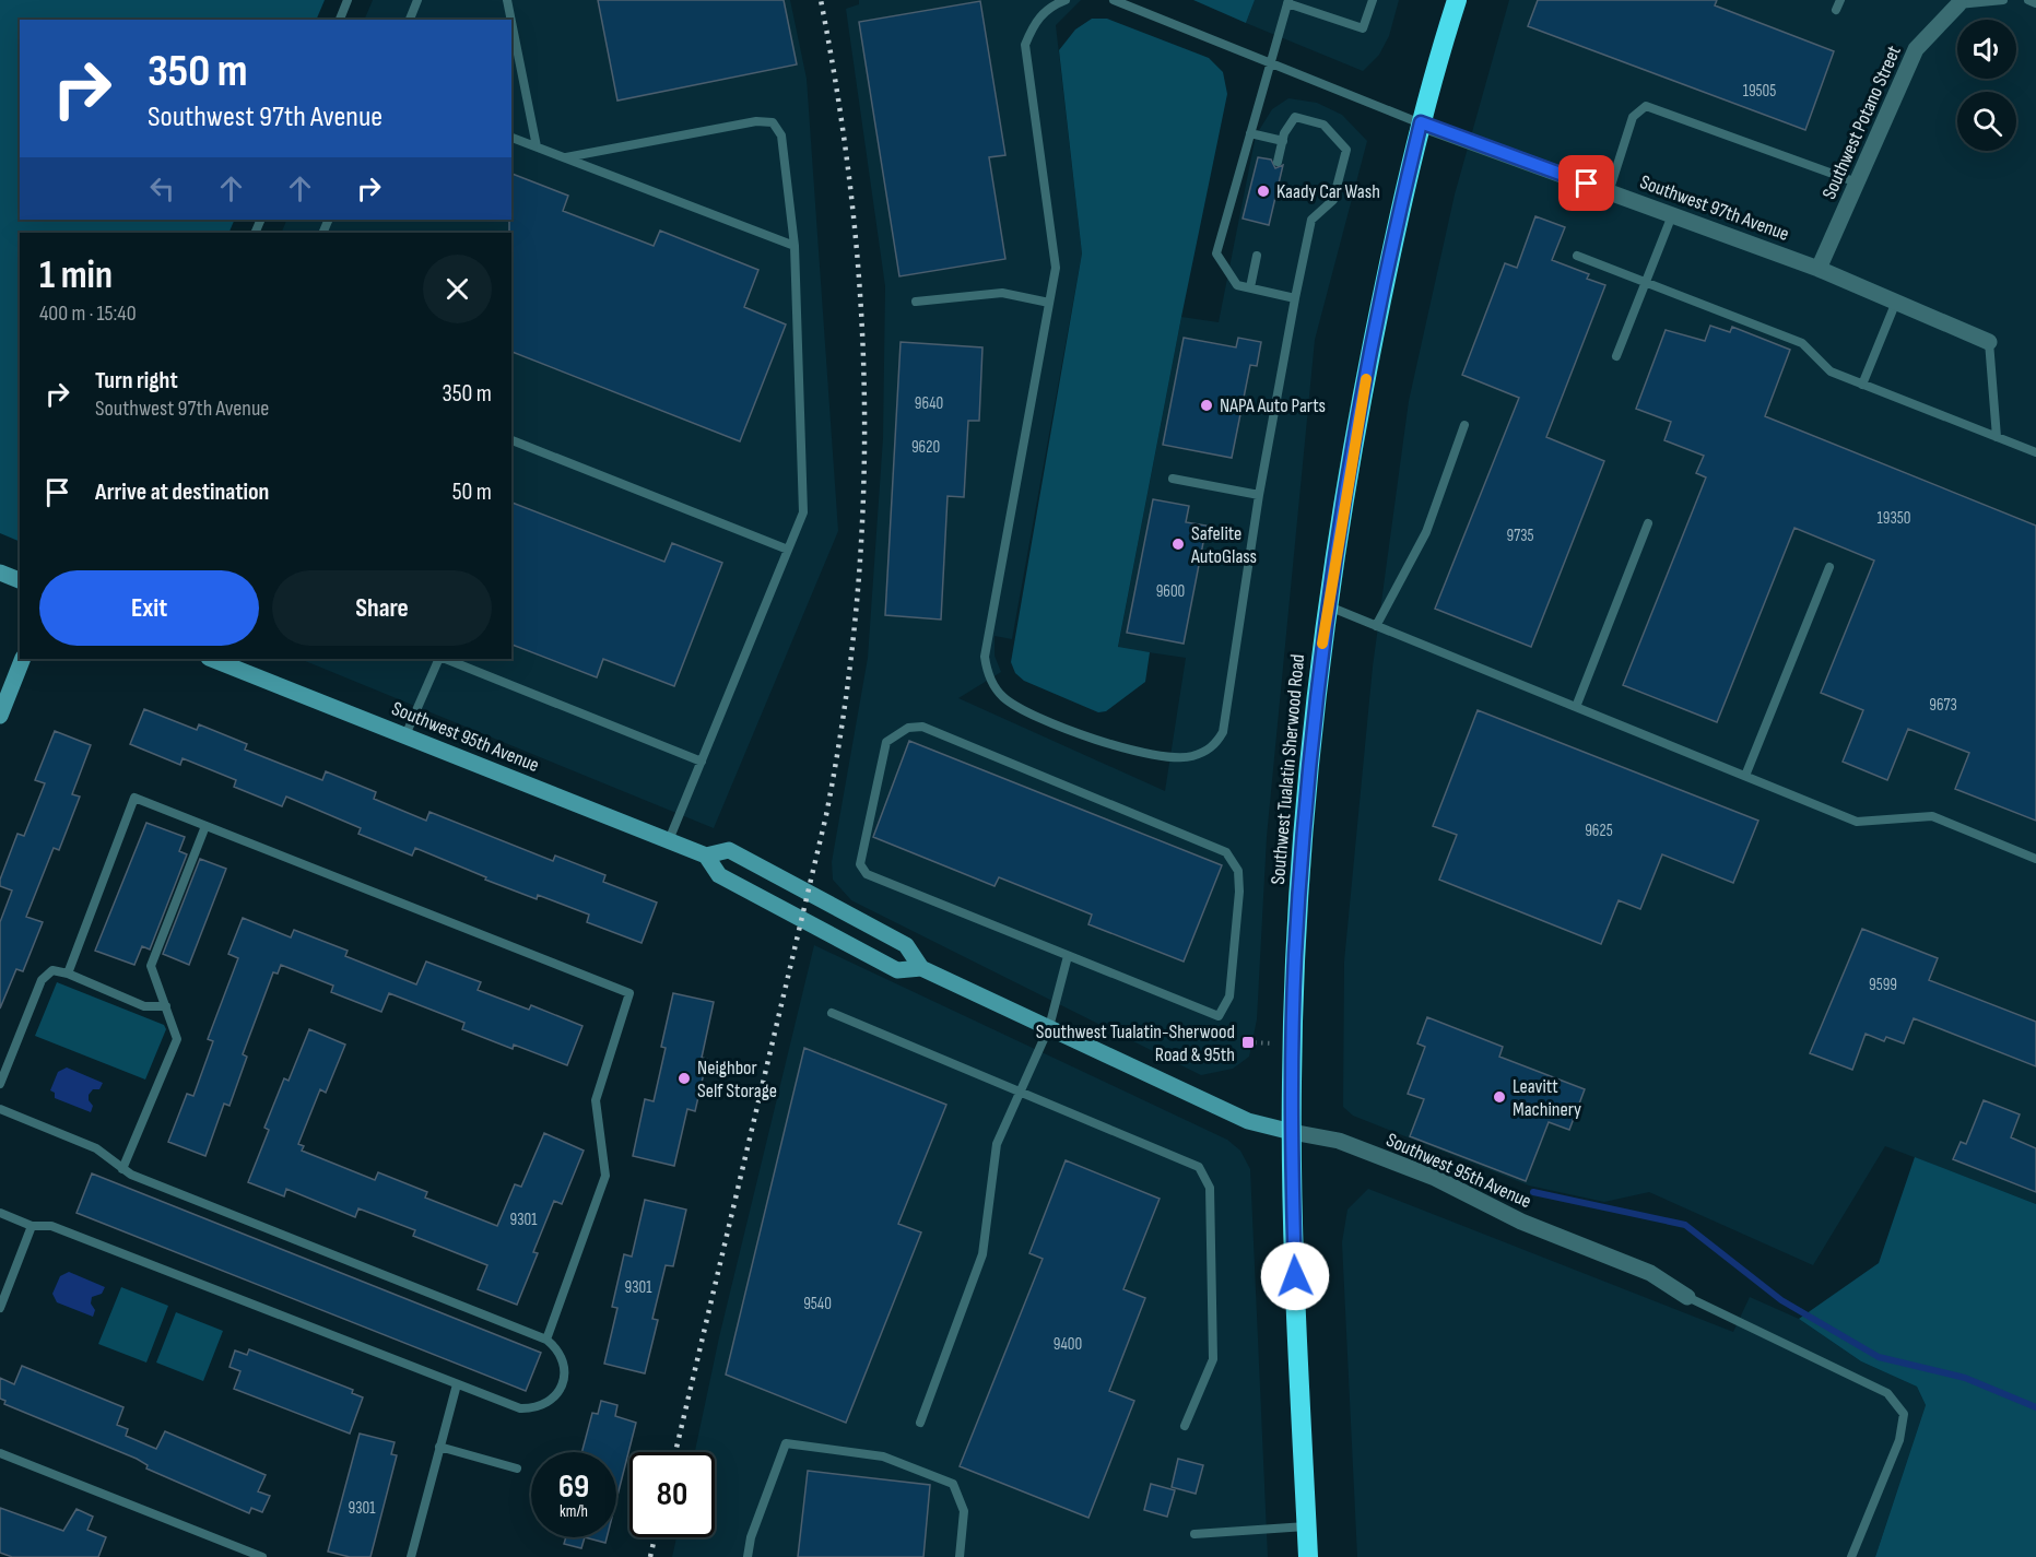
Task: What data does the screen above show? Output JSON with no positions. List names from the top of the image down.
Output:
{
  "streets": {
    "highway": ["Southwest Tualatin Sherwood Road"],
    "street": ["Southwest Potano Street", "Southwest 97th Avenue", "Southwest 95th Avenue"]
  },
  "crossings": [
    ["Southwest Potano Street", "Southwest 97th Avenue"],
    ["Southwest 97th Avenue", "Southwest Tualatin Sherwood Road"],
    ["Southwest 95th Avenue", "Southwest Tualatin Sherwood Road"]
  ],
  "places": {
    "other": [
      "Kaady Car Wash",
      "NAPA Auto Parts",
      "Safelite AutoGlass",
      "Neighbor Self Storage",
      "Leavitt Machinery"
    ],
    "transit": ["Southwest Tualatin-Sherwood Road & 95th"]
  },
  "house_numbers": [
    "19505",
    "9640",
    "9620",
    "19350",
    "9735",
    "9600",
    "9673",
    "9625",
    "9599",
    "9301",
    "9301",
    "9540",
    "9400",
    "9301"
  ],
  "page": {
    "turn": ["350 m", "Southwest 97th Avenue"],
    "heading": ["1 min", "400 m · 15:40"],
    "list": [
      {
        "name": "Turn right",
        "note": "Southwest 97th Avenue",
        "value": "350 m"
      },
      {
        "name": "Arrive at destination",
        "value": "50 m"
      }
    ],
    "buttons": ["Exit", "Share"],
    "speed": "69 km/h",
    "limit": "80"
  }
}
